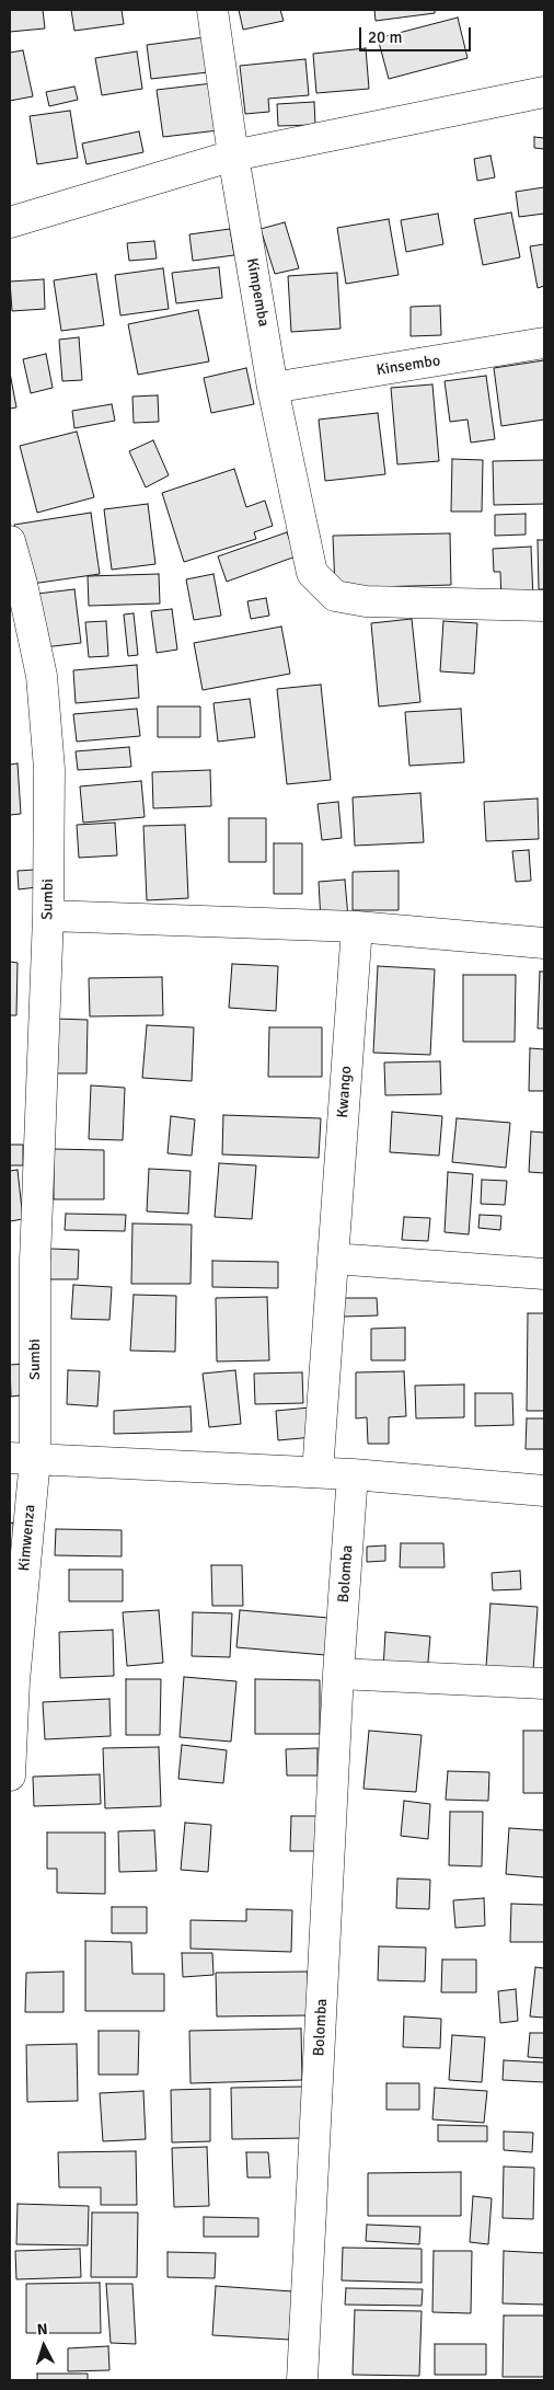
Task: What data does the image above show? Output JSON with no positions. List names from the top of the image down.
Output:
{
  "streets": {
    "street": [
      "Kimpemba",
      "Kinsembo",
      "Sumbi",
      "Kwango",
      "Kimwenza",
      "Bolomba"
    ]
  },
  "crossings": [
    ["Kimpemba", "Kinsembo"],
    ["Sumbi", "Kimwenza"]
  ],
  "scale_bar": "20 m",
  "north": "top"
}
